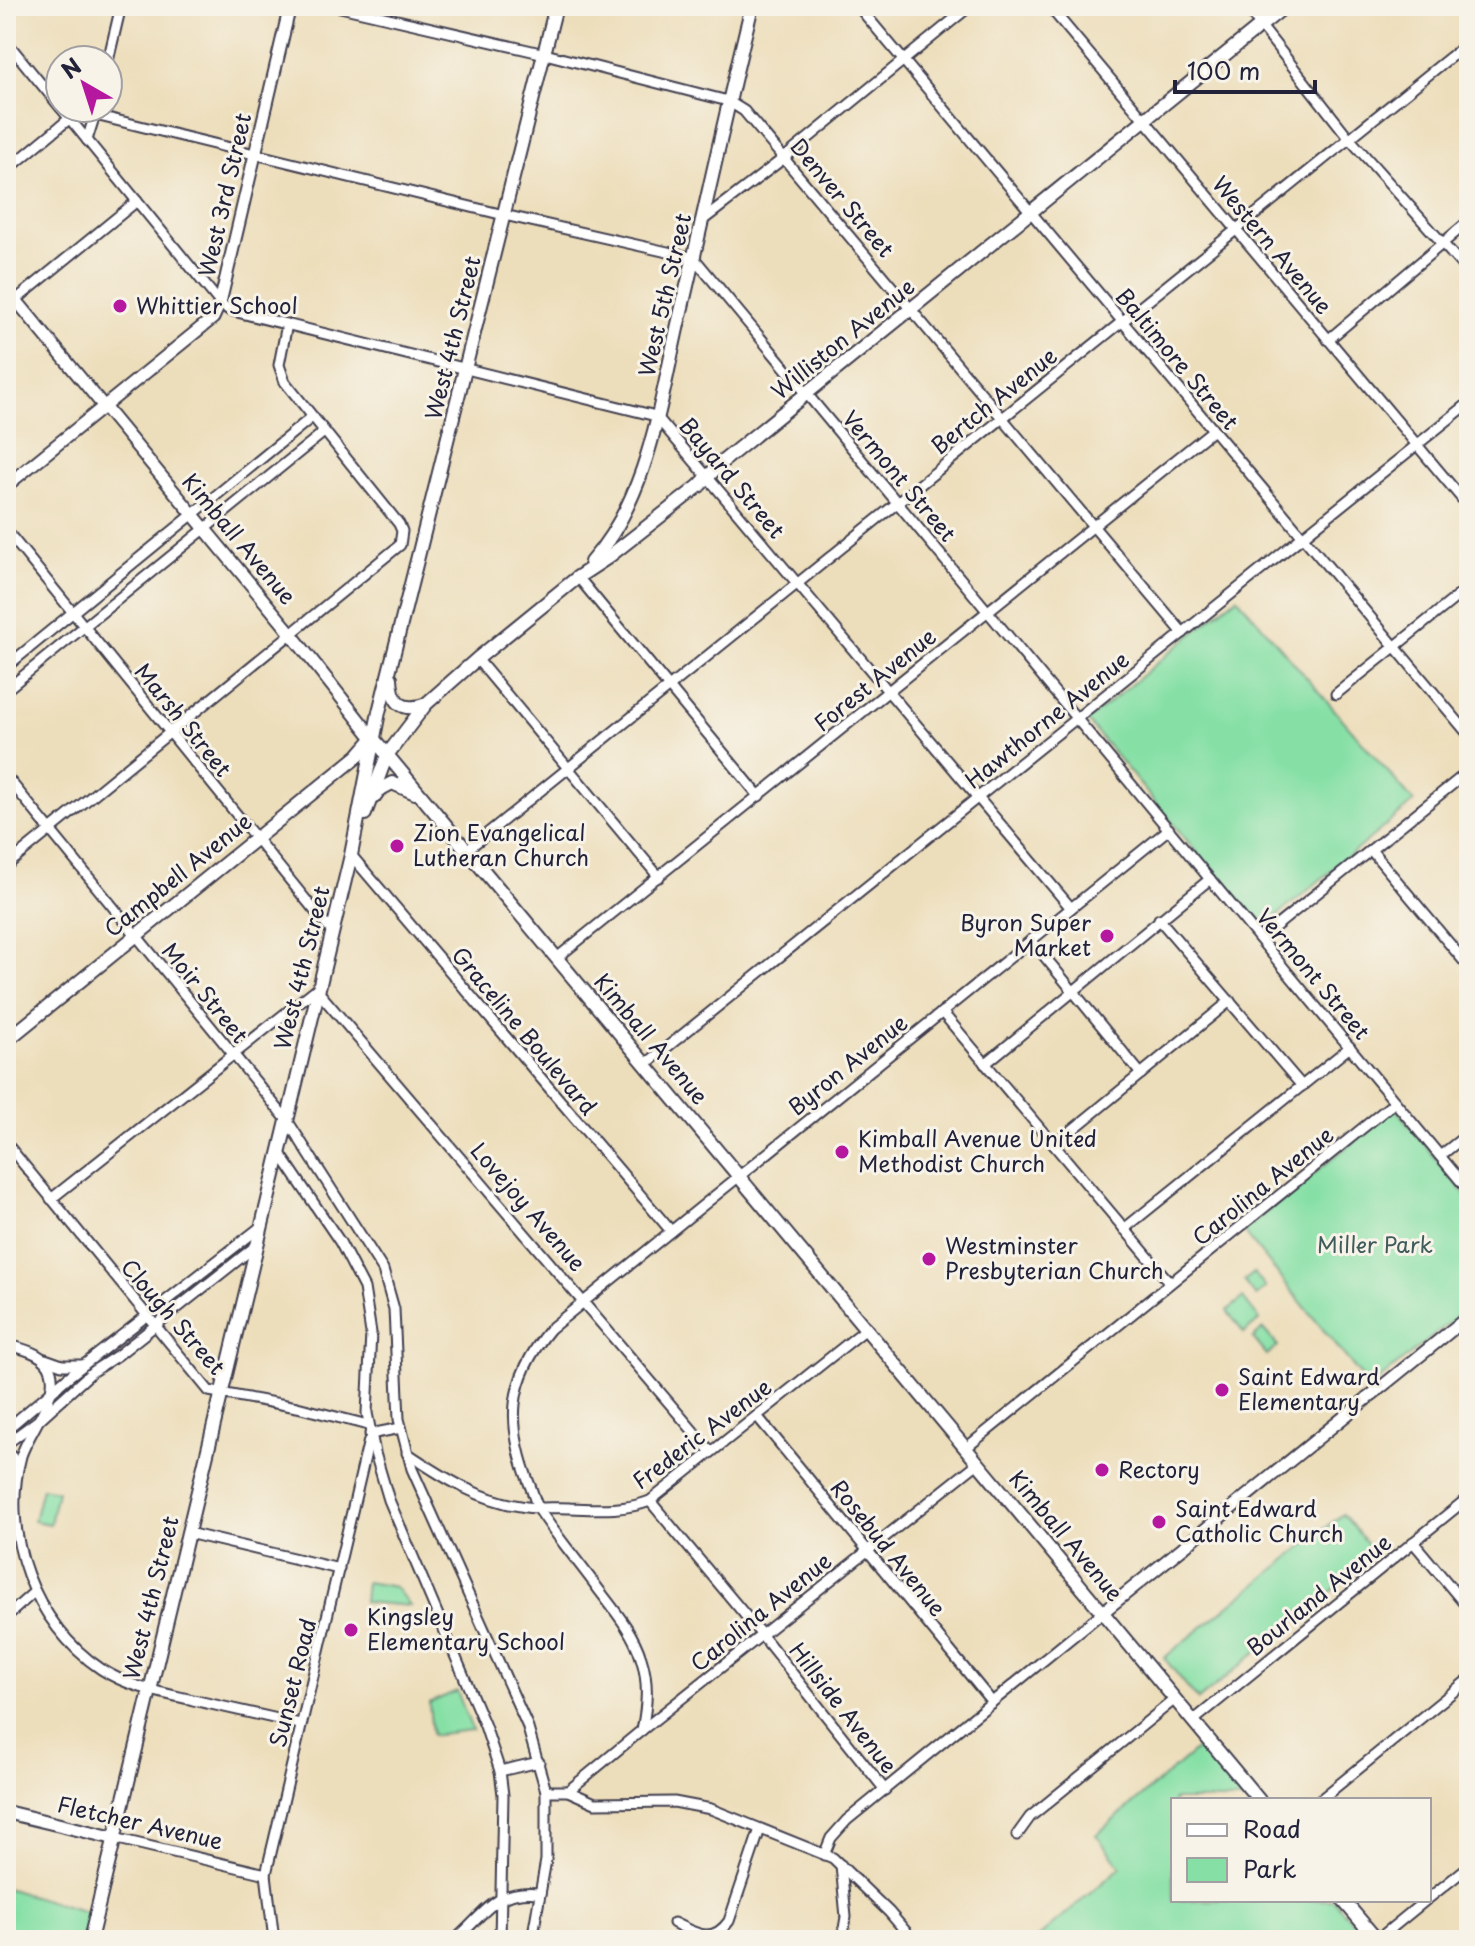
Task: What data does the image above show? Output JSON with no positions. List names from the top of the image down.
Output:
{
  "streets": {
    "main road": [
      "West 5th Street",
      "West 4th Street",
      "Williston Avenue",
      "Kimball Avenue",
      "Campbell Avenue",
      "Fletcher Avenue"
    ],
    "street": [
      "West 3rd Street",
      "Denver Street",
      "Western Avenue",
      "Baltimore Street",
      "Bertch Avenue",
      "Vermont Street",
      "Bayard Street",
      "Forest Avenue",
      "Marsh Street",
      "Hawthorne Avenue",
      "Moir Street",
      "Graceline Boulevard",
      "Byron Avenue",
      "Carolina Avenue",
      "Lovejoy Avenue",
      "Clough Street",
      "Frederic Avenue",
      "Rosebud Avenue",
      "Bourland Avenue",
      "Sunset Road",
      "Hillside Avenue"
    ]
  },
  "crossings": [
    ["West 3rd Street", "Bayard Street"],
    ["West 3rd Street", "Kimball Avenue"],
    ["Denver Street", "West 5th Street"],
    ["Denver Street", "West 4th Street"],
    ["Denver Street", "Williston Avenue"],
    ["Denver Street", "Bertch Avenue"],
    ["Denver Street", "Forest Avenue"],
    ["Denver Street", "Hawthorne Avenue"],
    ["Western Avenue", "Williston Avenue"],
    ["Western Avenue", "Bertch Avenue"],
    ["Western Avenue", "Hawthorne Avenue"],
    ["West 5th Street", "Williston Avenue"],
    ["West 5th Street", "Vermont Street"],
    ["West 5th Street", "Bayard Street"],
    ["West 4th Street", "Williston Avenue"],
    ["West 4th Street", "Bayard Street"],
    ["West 4th Street", "Kimball Avenue"],
    ["West 4th Street", "Marsh Street"],
    ["West 4th Street", "Campbell Avenue"],
    ["West 4th Street", "Moir Street"],
    ["West 4th Street", "Graceline Boulevard"],
    ["West 4th Street", "Lovejoy Avenue"],
    ["West 4th Street", "Clough Street"],
    ["West 4th Street", "Fletcher Avenue"],
    ["Williston Avenue", "Baltimore Street"],
    ["Williston Avenue", "Vermont Street"],
    ["Williston Avenue", "Bayard Street"],
    ["Williston Avenue", "Kimball Avenue"],
    ["Williston Avenue", "Graceline Boulevard"],
    ["Baltimore Street", "Bertch Avenue"],
    ["Baltimore Street", "Forest Avenue"],
    ["Baltimore Street", "Hawthorne Avenue"],
    ["Bertch Avenue", "Vermont Street"],
    ["Bertch Avenue", "Bayard Street"],
    ["Bertch Avenue", "Kimball Avenue"],
    ["Vermont Street", "Forest Avenue"],
    ["Vermont Street", "Hawthorne Avenue"],
    ["Vermont Street", "Byron Avenue"],
    ["Vermont Street", "Carolina Avenue"],
    ["Bayard Street", "Forest Avenue"],
    ["Bayard Street", "Hawthorne Avenue"],
    ["Bayard Street", "Byron Avenue"],
    ["Kimball Avenue", "Forest Avenue"],
    ["Kimball Avenue", "Hawthorne Avenue"],
    ["Kimball Avenue", "Campbell Avenue"],
    ["Kimball Avenue", "Byron Avenue"],
    ["Kimball Avenue", "Carolina Avenue"],
    ["Kimball Avenue", "Frederic Avenue"],
    ["Kimball Avenue", "Bourland Avenue"],
    ["Marsh Street", "Campbell Avenue"],
    ["Campbell Avenue", "Moir Street"],
    ["Moir Street", "Frederic Avenue"],
    ["Graceline Boulevard", "Byron Avenue"],
    ["Byron Avenue", "Carolina Avenue"],
    ["Byron Avenue", "Lovejoy Avenue"],
    ["Byron Avenue", "Frederic Avenue"],
    ["Carolina Avenue", "Rosebud Avenue"],
    ["Carolina Avenue", "Hillside Avenue"],
    ["Lovejoy Avenue", "Frederic Avenue"],
    ["Clough Street", "Sunset Road"],
    ["Frederic Avenue", "Rosebud Avenue"],
    ["Frederic Avenue", "Hillside Avenue"],
    ["Sunset Road", "Fletcher Avenue"]
  ],
  "parks": ["Miller Park"],
  "places": [
    "Whittier School",
    "Zion Evangelical Lutheran Church",
    "Byron Super Market",
    "Kimball Avenue United Methodist Church",
    "Westminster Presbyterian Church",
    "Saint Edward Elementary",
    "Rectory",
    "Saint Edward Catholic Church",
    "Kingsley Elementary School"
  ],
  "legend": ["Road", "Park"],
  "scale_bar": "100 m",
  "north": "top left"
}
